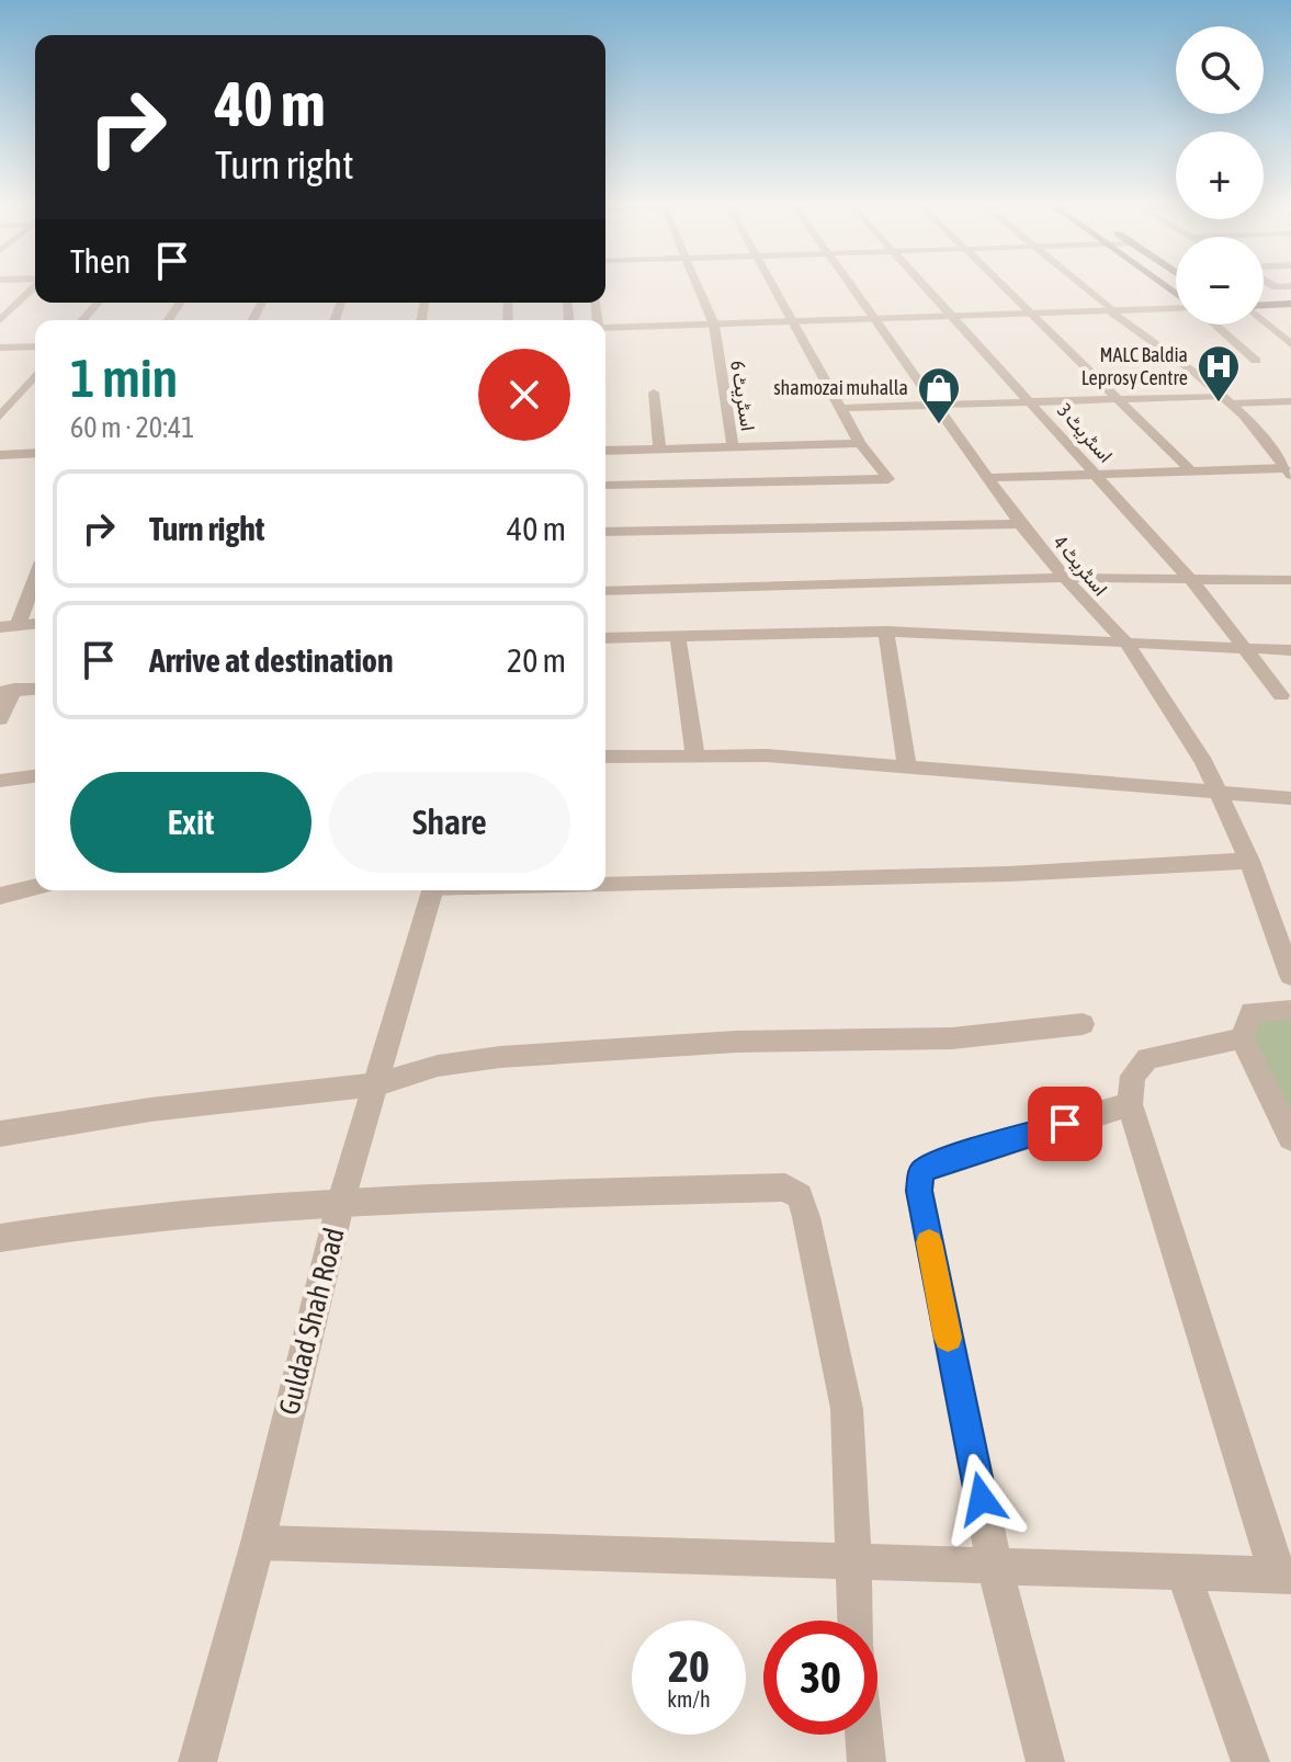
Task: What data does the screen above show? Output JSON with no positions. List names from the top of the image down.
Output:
{
  "streets": {
    "street": [
      "اسٹریٹ 6",
      "اسٹریٹ 3",
      "اسٹریٹ 4",
      "Guldad Shah Road"
    ]
  },
  "places": {
    "hospital": ["MALC Baldia Leprosy Centre"],
    "shop": ["shamozai muhalla"]
  },
  "page": {
    "map_buttons": ["+", "−"],
    "turn": ["40 m", "Turn right"],
    "then": "Then",
    "heading": ["1 min", "60 m · 20:41"],
    "list": [
      {
        "name": "Turn right",
        "value": "40 m"
      },
      {
        "name": "Arrive at destination",
        "value": "20 m"
      }
    ],
    "buttons": ["Exit", "Share"],
    "speed": "20 km/h",
    "limit": "30"
  }
}
